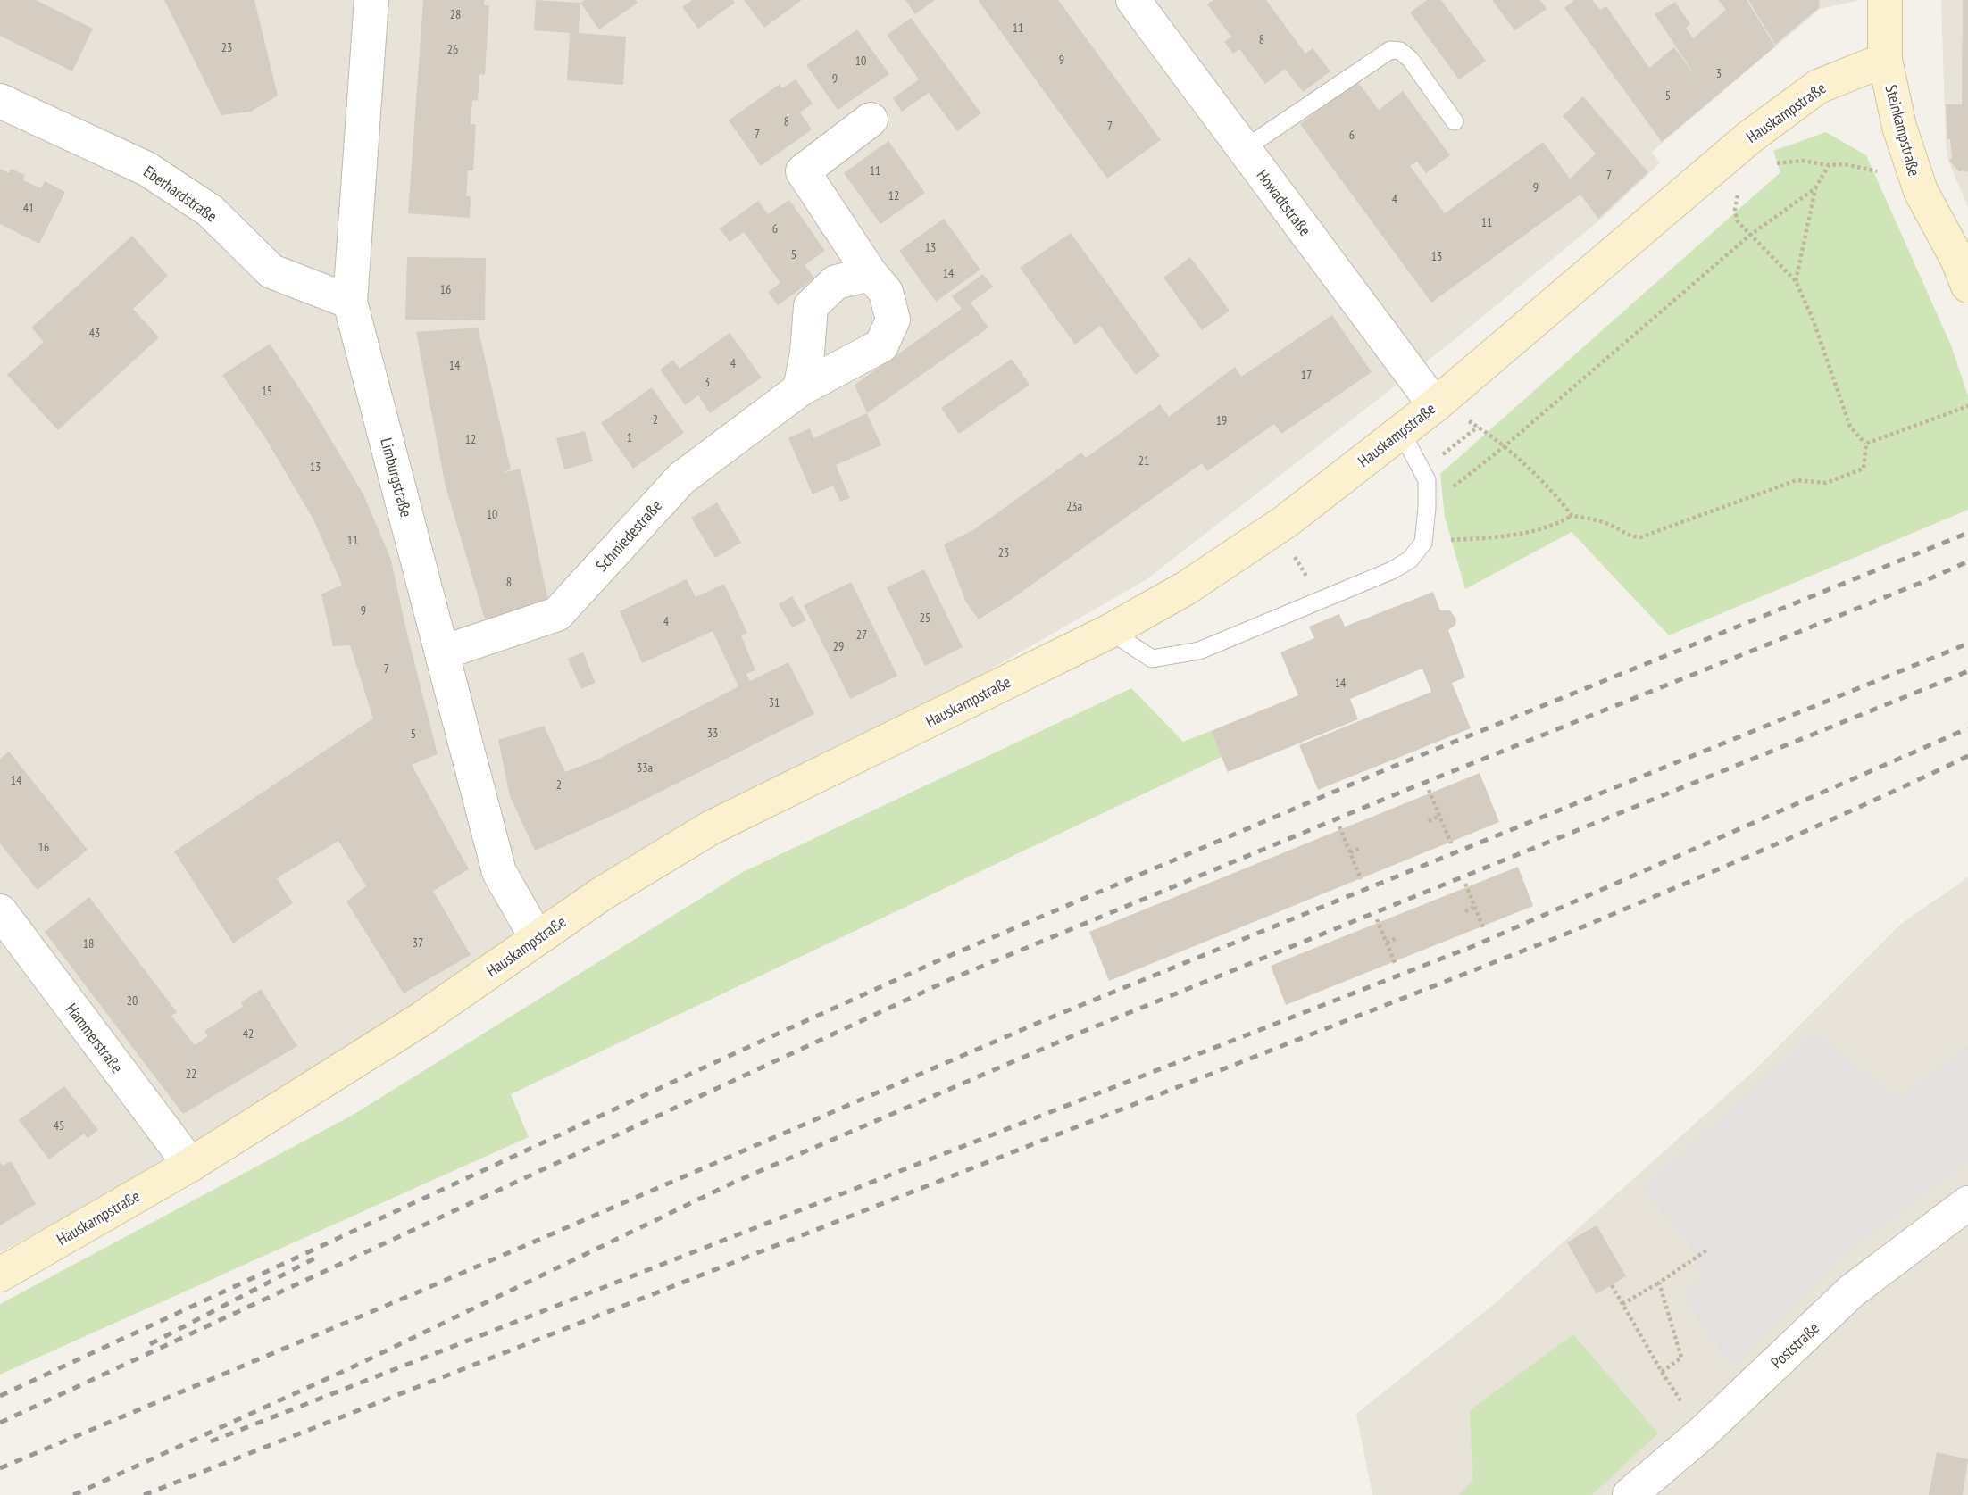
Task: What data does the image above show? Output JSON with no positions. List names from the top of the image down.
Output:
{
  "streets": {
    "street": [
      "Hauskampstraße",
      "Steinkampstraße",
      "Eberhardstraße",
      "Howadtstraße",
      "Limburgstraße",
      "Schmiedestraße",
      "Hammerstraße",
      "Poststraße"
    ]
  },
  "crossings": [
    ["Hauskampstraße", "Steinkampstraße"],
    ["Hauskampstraße", "Howadtstraße"],
    ["Hauskampstraße", "Limburgstraße"],
    ["Hauskampstraße", "Hammerstraße"],
    ["Eberhardstraße", "Limburgstraße"],
    ["Limburgstraße", "Schmiedestraße"]
  ],
  "house_numbers": [
    "28",
    "11",
    "8",
    "23",
    "26",
    "9",
    "10",
    "3",
    "9",
    "5",
    "8",
    "7",
    "7",
    "6",
    "11",
    "7",
    "9",
    "12",
    "4",
    "41",
    "11",
    "6",
    "13",
    "5",
    "13",
    "14",
    "16",
    "43",
    "4",
    "14",
    "17",
    "3",
    "15",
    "2",
    "19",
    "1",
    "12",
    "21",
    "13",
    "23a",
    "10",
    "11",
    "23",
    "8",
    "9",
    "25",
    "4",
    "27",
    "29",
    "7",
    "14",
    "31",
    "33",
    "5",
    "33a",
    "14",
    "2",
    "16",
    "37",
    "18",
    "20",
    "42",
    "22",
    "45"
  ]
}
